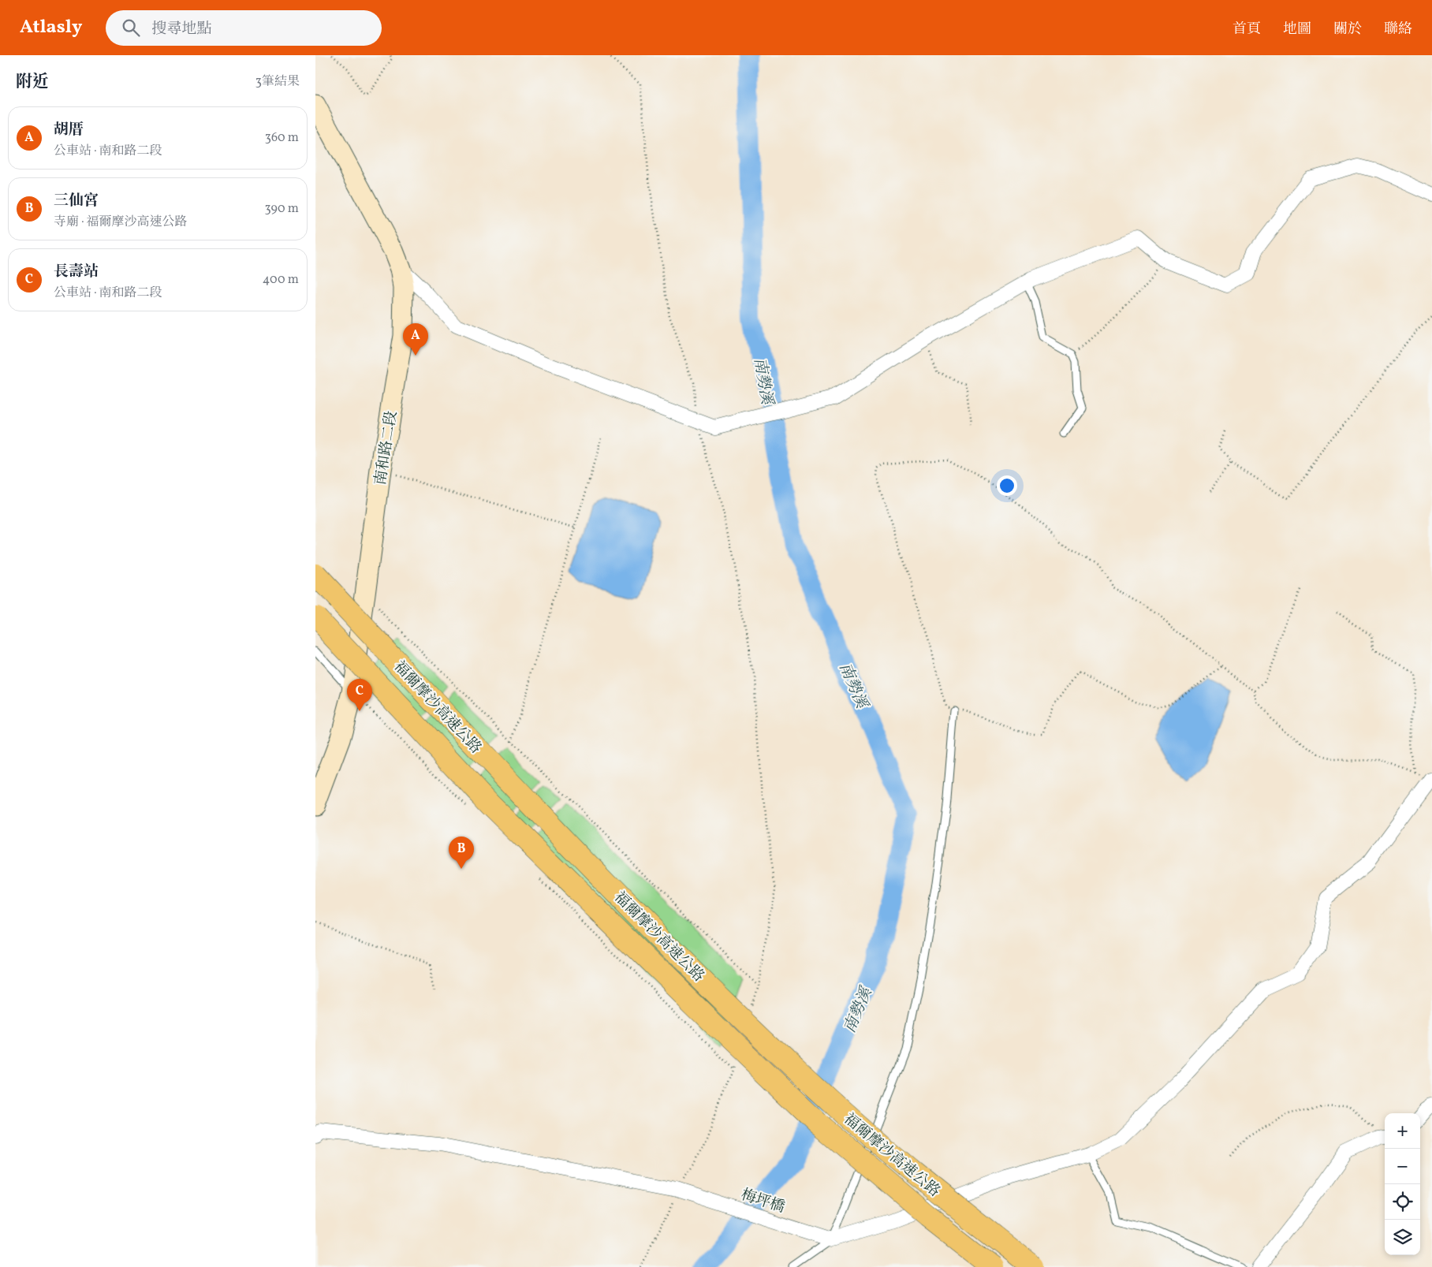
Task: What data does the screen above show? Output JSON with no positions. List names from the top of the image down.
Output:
{
  "streets": {
    "highway": ["福爾摩沙高速公路"],
    "main road": ["南和路二段"],
    "street": ["梅坪橋"]
  },
  "water": ["南勢溪"],
  "page": {
    "header": "Atlasly",
    "search": "搜尋地點",
    "nav": [
      "首頁",
      "地圖",
      "關於",
      "聯絡"
    ],
    "heading": ["附近", "3筆結果"],
    "list": [
      {
        "mark": "A",
        "name": "胡厝",
        "note": "公車站 · 南和路二段",
        "value": "360 m"
      },
      {
        "mark": "B",
        "name": "三仙宮",
        "note": "寺廟 · 福爾摩沙高速公路",
        "value": "390 m"
      },
      {
        "mark": "C",
        "name": "長壽站",
        "note": "公車站 · 南和路二段",
        "value": "400 m"
      }
    ],
    "pins": ["A", "C", "B"],
    "map_buttons": ["+", "−"]
  }
}
